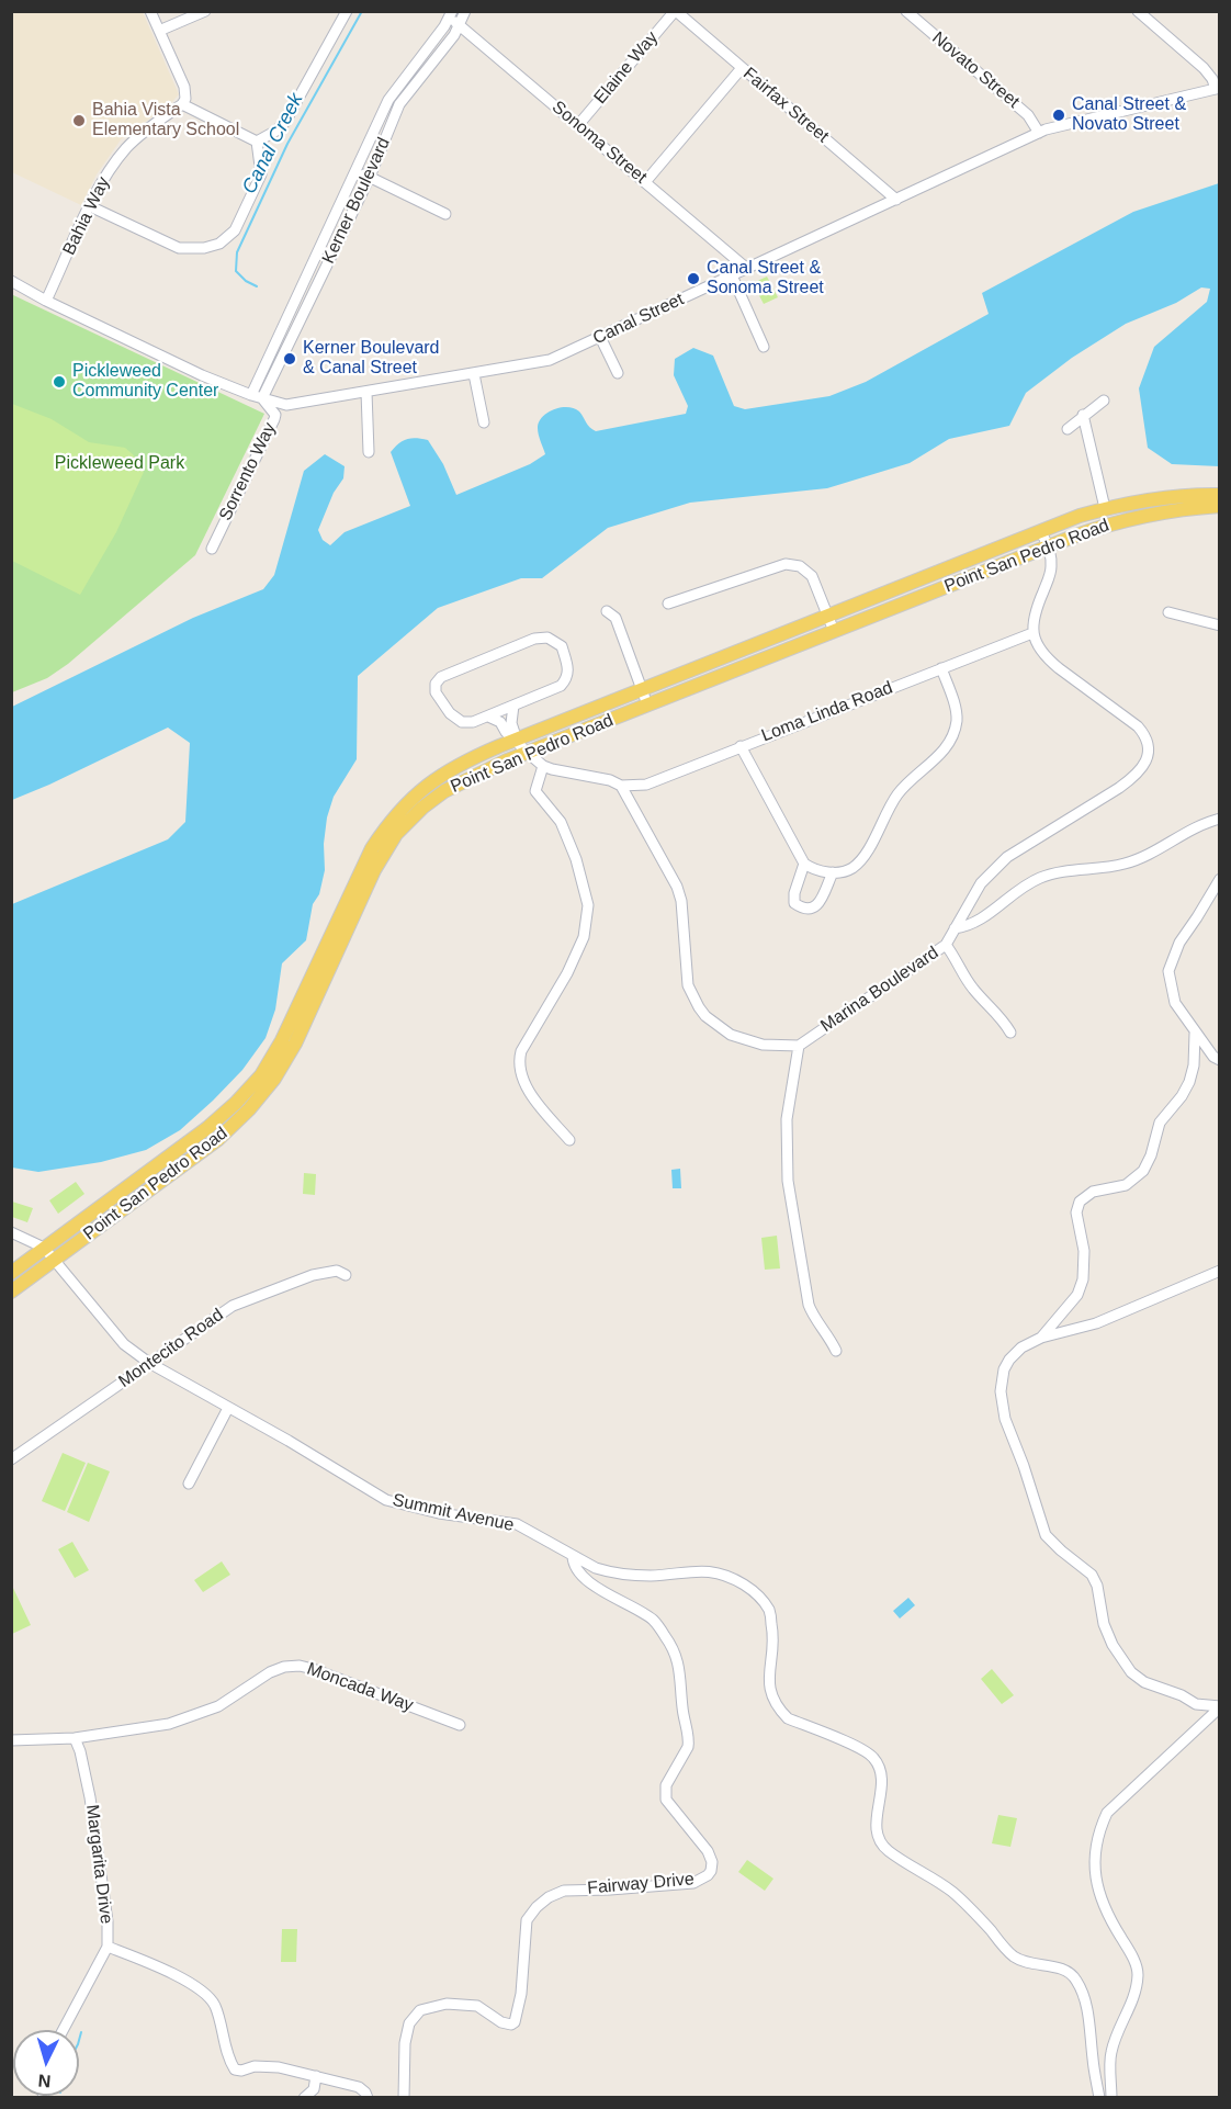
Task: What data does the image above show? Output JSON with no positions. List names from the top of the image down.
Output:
{
  "streets": {
    "main road": ["Point San Pedro Road"],
    "street": [
      "Elaine Way",
      "Novato Street",
      "Fairfax Street",
      "Sonoma Street",
      "Kerner Boulevard",
      "Bahia Way",
      "Canal Street",
      "Sorrento Way",
      "Loma Linda Road",
      "Marina Boulevard",
      "Montecito Road",
      "Summit Avenue",
      "Moncada Way",
      "Margarita Drive",
      "Fairway Drive"
    ]
  },
  "crossings": [
    ["Elaine Way", "Fairfax Street"],
    ["Elaine Way", "Sonoma Street"],
    ["Novato Street", "Canal Street"],
    ["Fairfax Street", "Canal Street"],
    ["Sonoma Street", "Kerner Boulevard"],
    ["Sonoma Street", "Canal Street"],
    ["Kerner Boulevard", "Canal Street"],
    ["Kerner Boulevard", "Sorrento Way"],
    ["Bahia Way", "Canal Street"],
    ["Canal Street", "Sorrento Way"],
    ["Point San Pedro Road", "Summit Avenue"],
    ["Loma Linda Road", "Marina Boulevard"],
    ["Montecito Road", "Summit Avenue"],
    ["Summit Avenue", "Fairway Drive"],
    ["Moncada Way", "Margarita Drive"]
  ],
  "water": ["Canal Creek"],
  "parks": ["Pickleweed Park"],
  "places": [
    "Canal Street & Novato Street",
    "Bahia Vista Elementary School",
    "Canal Street & Sonoma Street",
    "Kerner Boulevard & Canal Street",
    "Pickleweed Community Center"
  ],
  "north": "bottom"
}
